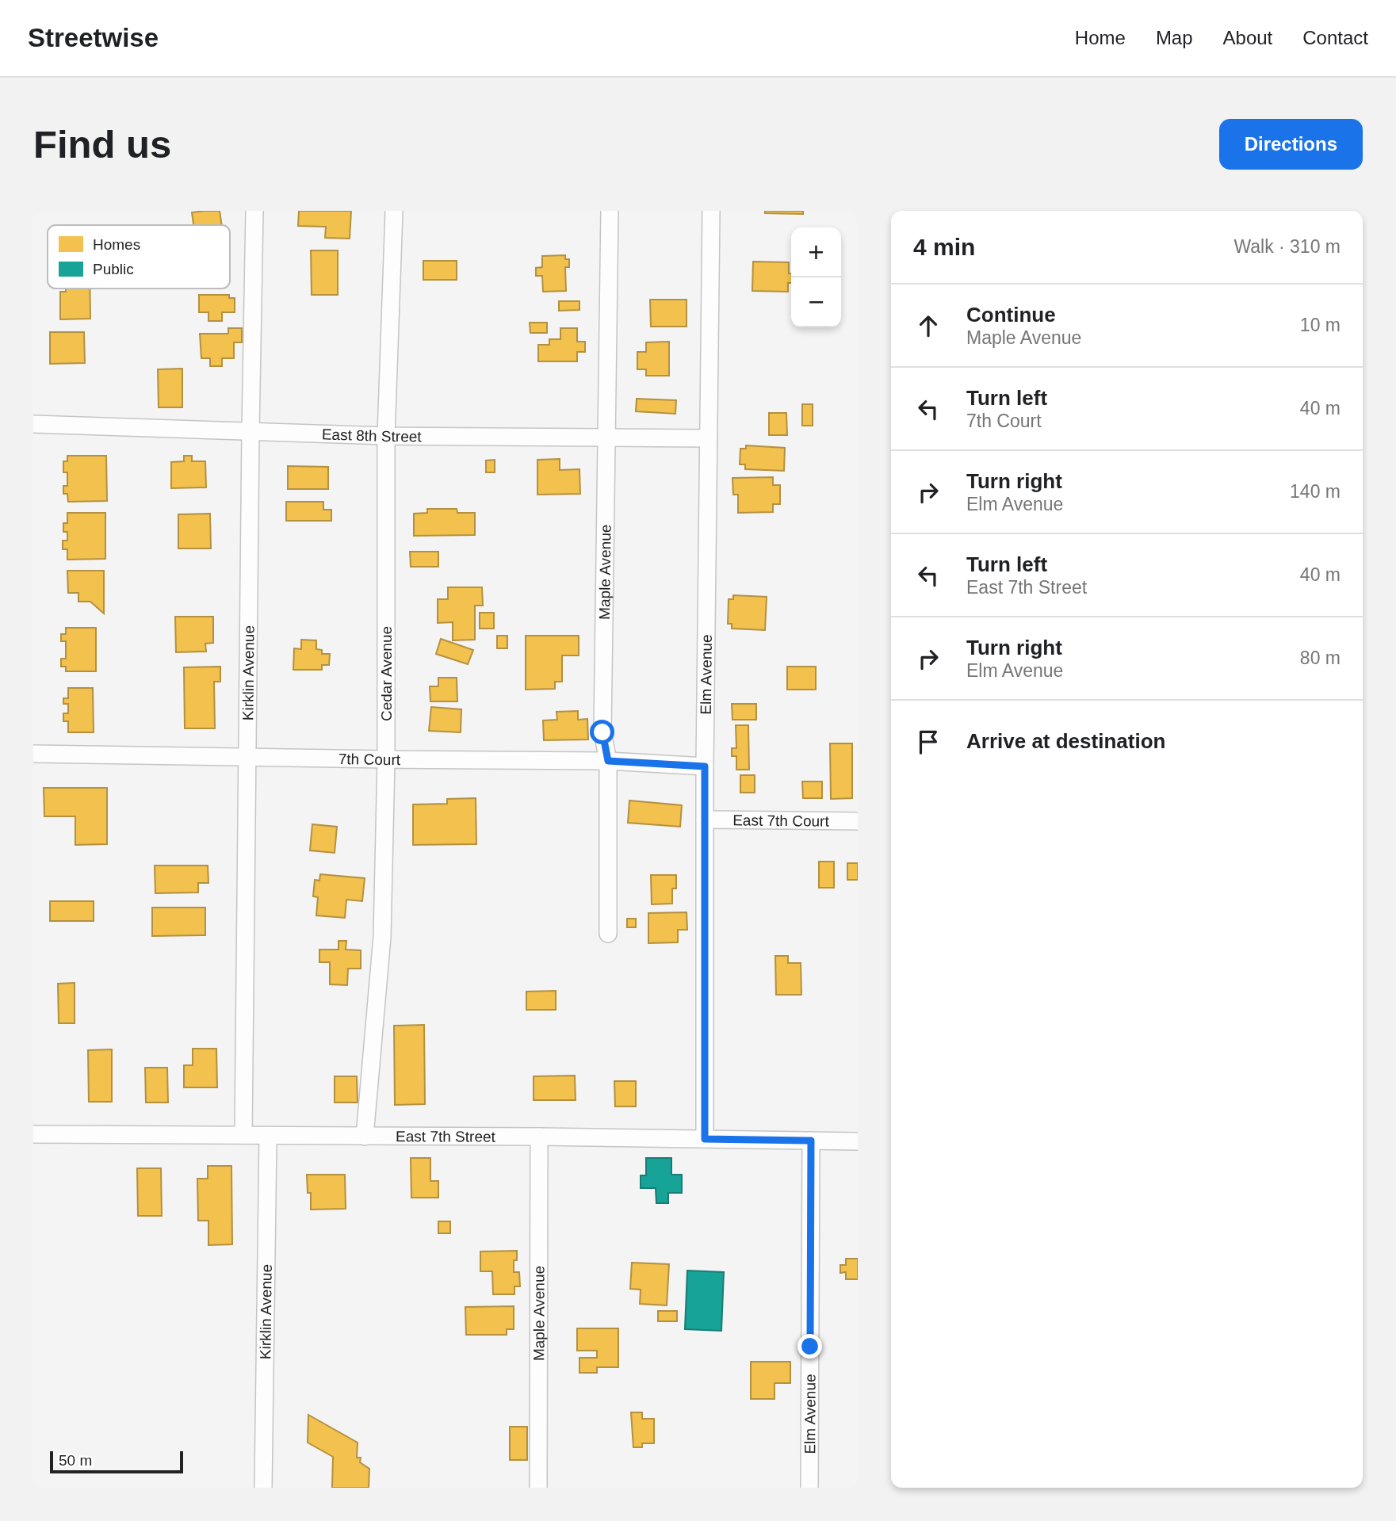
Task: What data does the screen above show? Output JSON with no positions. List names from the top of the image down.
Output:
{
  "streets": {
    "street": [
      "East 8th Street",
      "Maple Avenue",
      "Kirklin Avenue",
      "Cedar Avenue",
      "Elm Avenue",
      "7th Court",
      "East 7th Court",
      "East 7th Street"
    ]
  },
  "crossings": [
    ["East 8th Street", "Maple Avenue"],
    ["East 8th Street", "Kirklin Avenue"],
    ["East 8th Street", "Cedar Avenue"],
    ["East 8th Street", "Elm Avenue"],
    ["Maple Avenue", "7th Court"],
    ["Maple Avenue", "East 7th Street"],
    ["Kirklin Avenue", "7th Court"],
    ["Kirklin Avenue", "East 7th Street"],
    ["Cedar Avenue", "7th Court"],
    ["Cedar Avenue", "East 7th Street"],
    ["Elm Avenue", "7th Court"],
    ["Elm Avenue", "East 7th Court"],
    ["Elm Avenue", "East 7th Street"]
  ],
  "legend": ["Homes", "Public"],
  "scale_bar": "50 m",
  "page": {
    "header": "Streetwise",
    "nav": [
      "Home",
      "Map",
      "About",
      "Contact"
    ],
    "buttons": "Directions",
    "title": "Find us",
    "heading": ["4 min", "Walk · 310 m"],
    "map_buttons": ["+", "−"],
    "list": [
      ["Continue", "Maple Avenue", "10 m"],
      ["Turn left", "7th Court", "40 m"],
      ["Turn right", "Elm Avenue", "140 m"],
      ["Turn left", "East 7th Street", "40 m"],
      ["Turn right", "Elm Avenue", "80 m"],
      "Arrive at destination"
    ],
    "scale": "50 m"
  }
}
